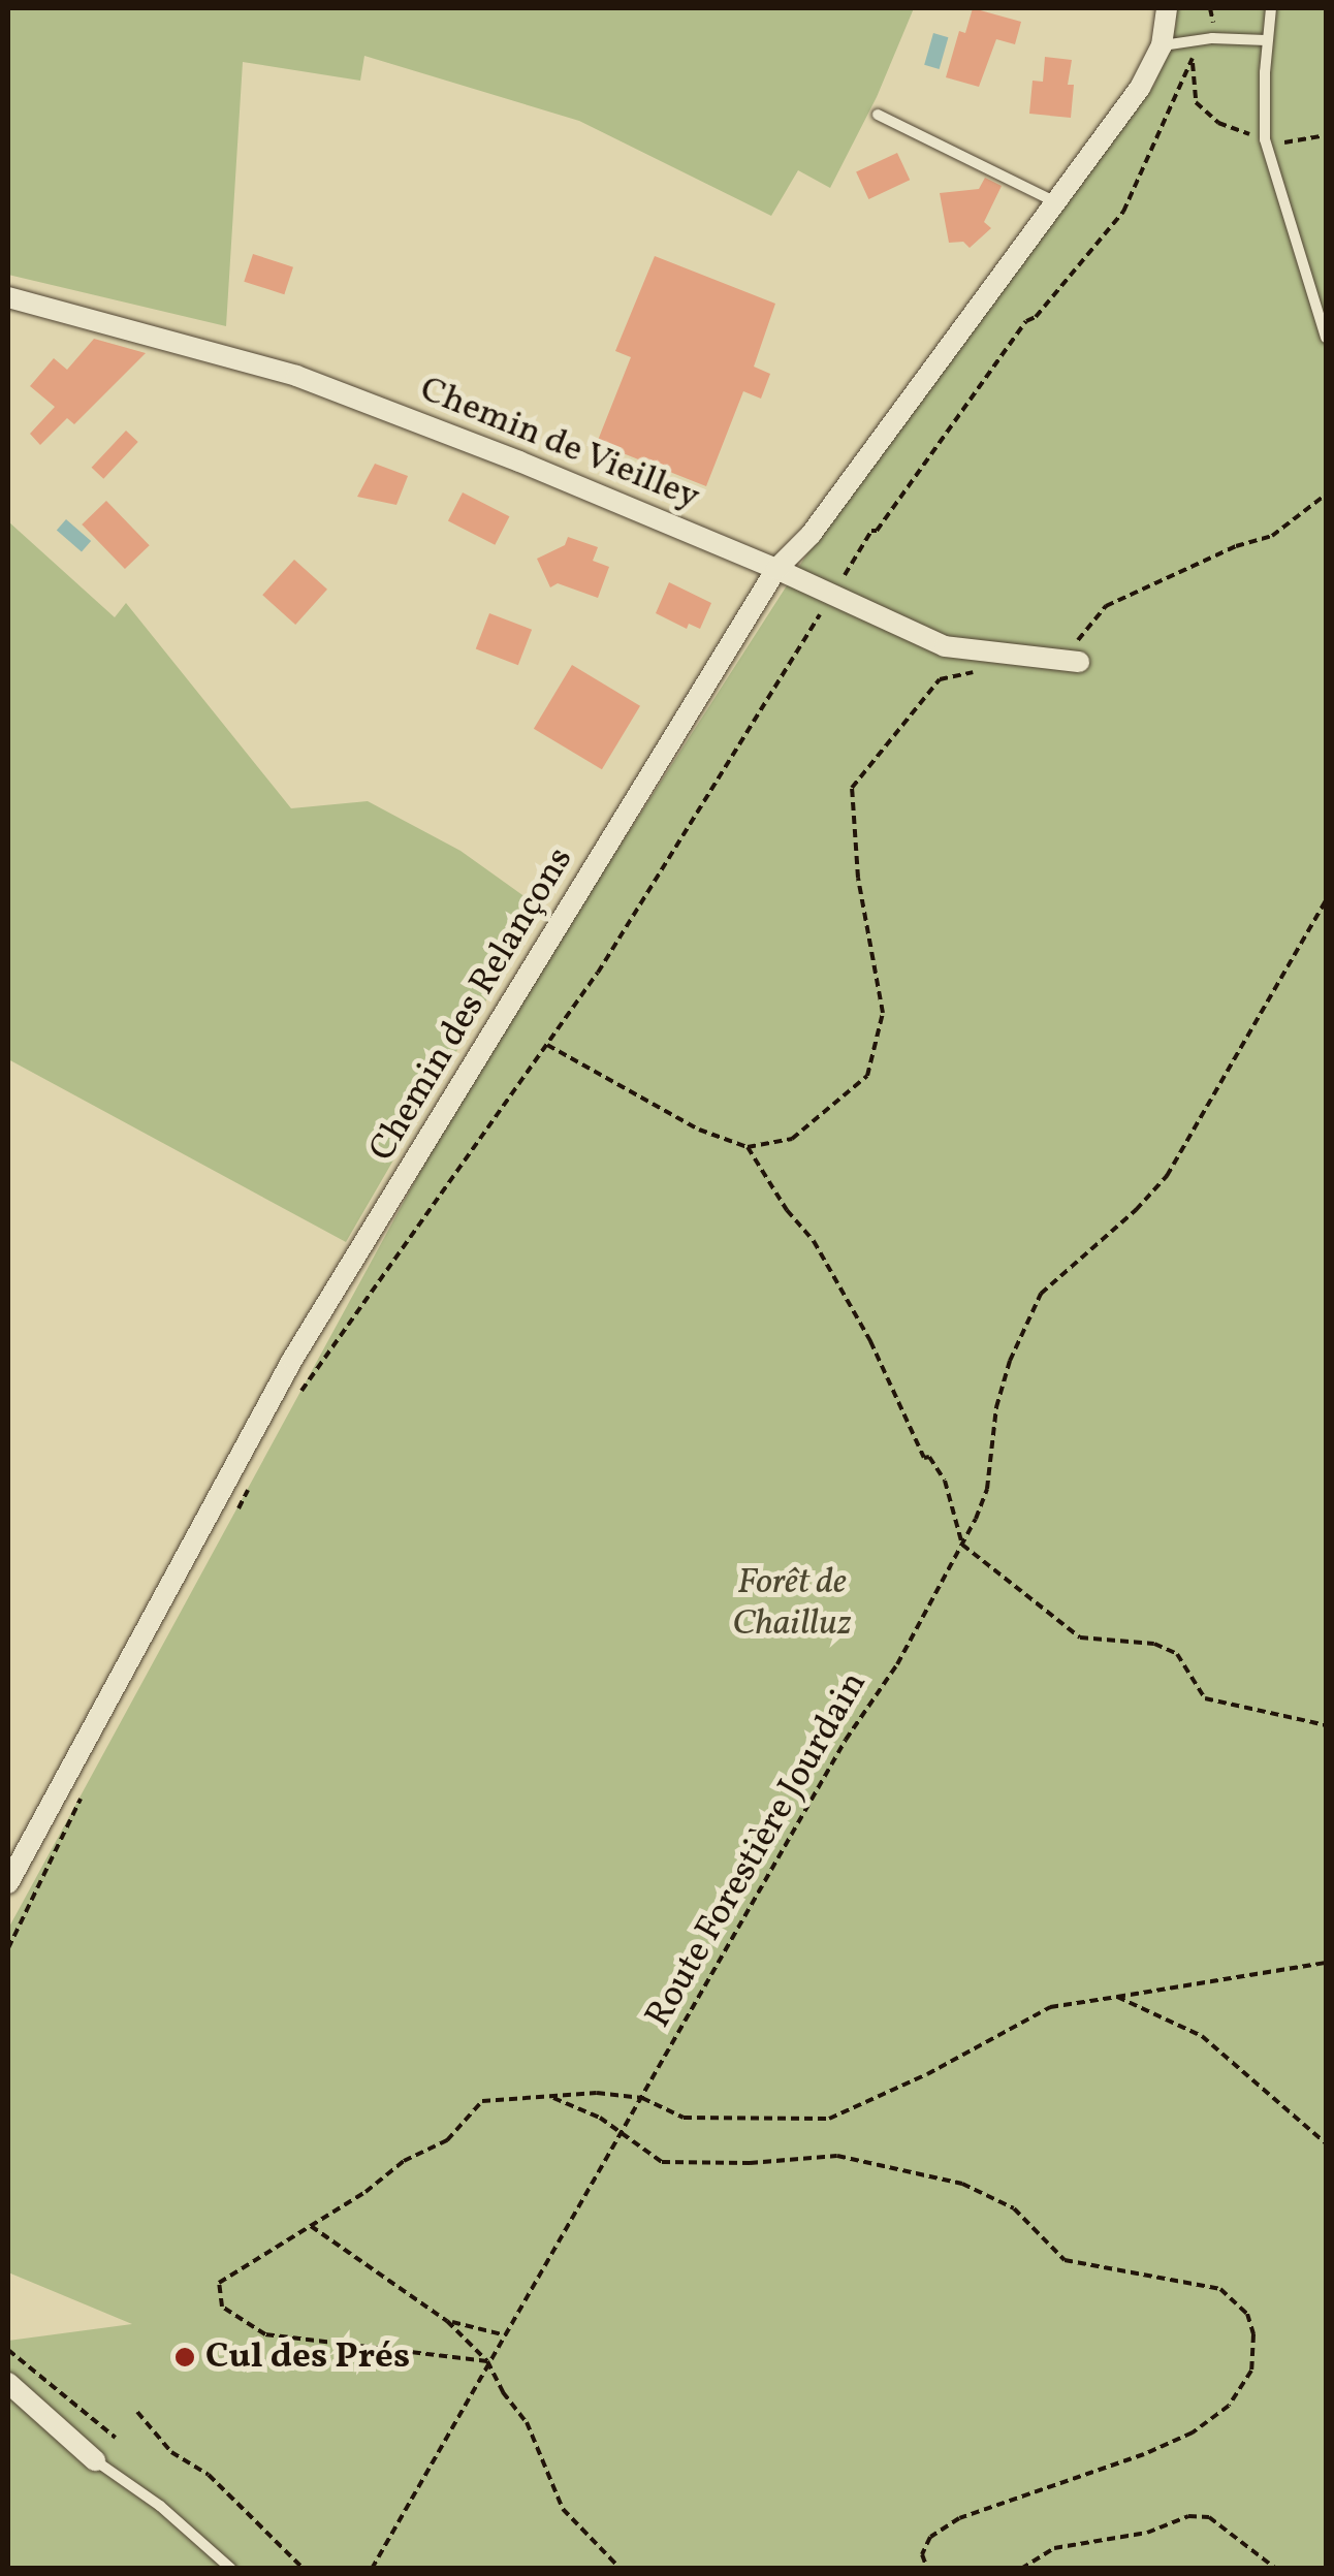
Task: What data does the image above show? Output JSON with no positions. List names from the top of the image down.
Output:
{
  "streets": {
    "street": ["Chemin de Vieilley", "Chemin des Relançons"],
    "path": ["Route Forestière Jourdain"]
  },
  "crossings": [
    ["Chemin de Vieilley", "Chemin des Relançons"]
  ],
  "parks": ["Forêt de Chailluz"],
  "places": ["Cul des Prés"]
}
